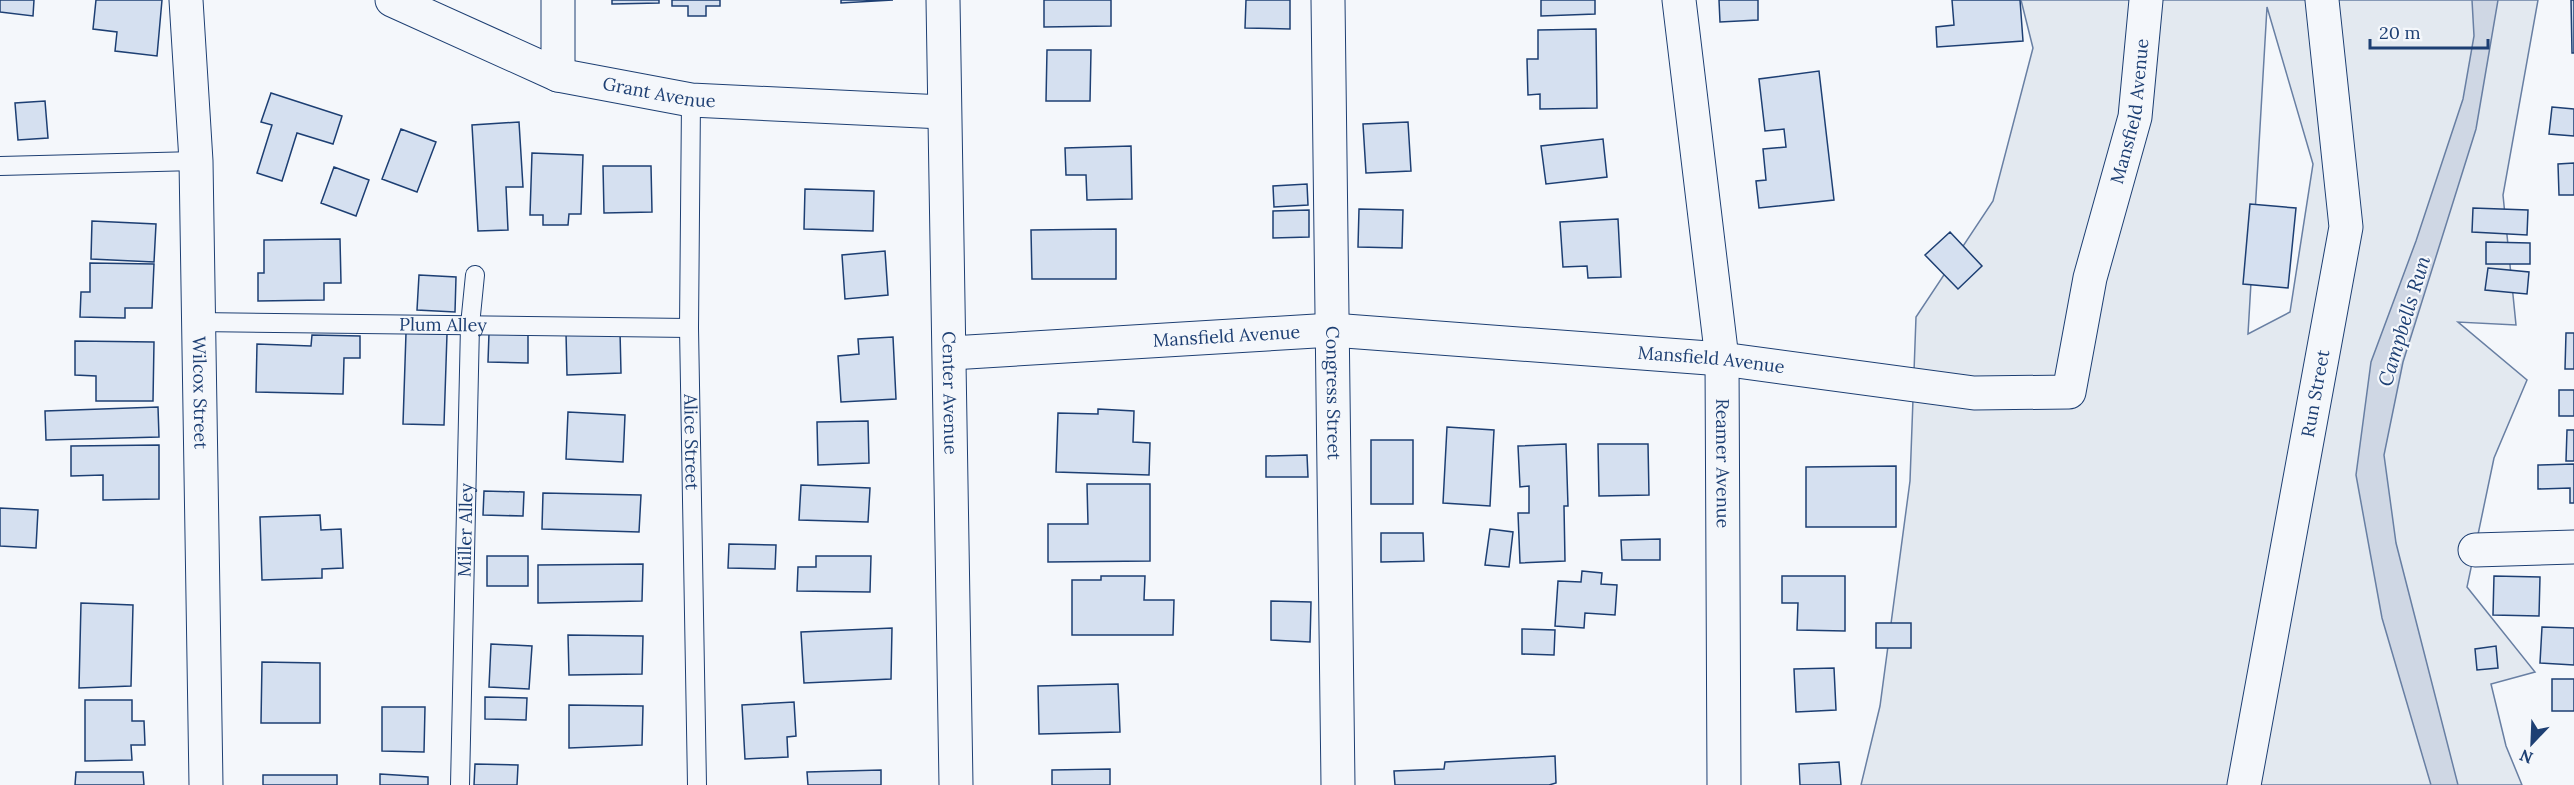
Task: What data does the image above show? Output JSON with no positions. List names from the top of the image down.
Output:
{
  "streets": {
    "street": [
      "Grant Avenue",
      "Mansfield Avenue",
      "Wilcox Street",
      "Center Avenue",
      "Congress Street",
      "Run Street",
      "Reamer Avenue"
    ],
    "lane": ["Plum Alley", "Alice Street", "Miller Alley"]
  },
  "crossings": [
    ["Grant Avenue", "Center Avenue"],
    ["Grant Avenue", "Alice Street"],
    ["Mansfield Avenue", "Center Avenue"],
    ["Mansfield Avenue", "Congress Street"],
    ["Mansfield Avenue", "Reamer Avenue"],
    ["Plum Alley", "Wilcox Street"],
    ["Plum Alley", "Alice Street"],
    ["Plum Alley", "Miller Alley"]
  ],
  "water": ["Campbells Run"],
  "scale_bar": "20 m",
  "north": "bottom left"
}
